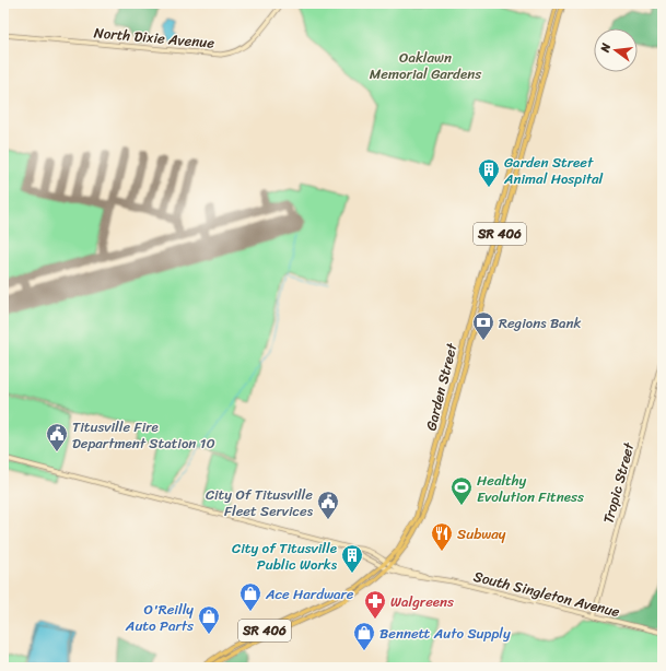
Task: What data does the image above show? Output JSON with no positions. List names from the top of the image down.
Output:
{
  "streets": {
    "main road": ["SR 406", "Garden Street"],
    "street": ["North Dixie Avenue", "Tropic Street", "South Singleton Avenue"]
  },
  "crossings": [
    ["Garden Street", "South Singleton Avenue"],
    ["Tropic Street", "South Singleton Avenue"]
  ],
  "parks": ["Oaklawn Memorial Gardens"],
  "places": {
    "building": ["Garden Street Animal Hospital", "City of Titusville Public Works"],
    "bank": ["Regions Bank"],
    "public building": ["Titusville Fire Department Station 10", "City Of Titusville Fleet Services"],
    "sports": ["Healthy Evolution Fitness"],
    "restaurant": ["Subway"],
    "shop": ["Ace Hardware", "O'Reilly Auto Parts", "Bennett Auto Supply"],
    "pharmacy": ["Walgreens"]
  },
  "north": "left"
}
